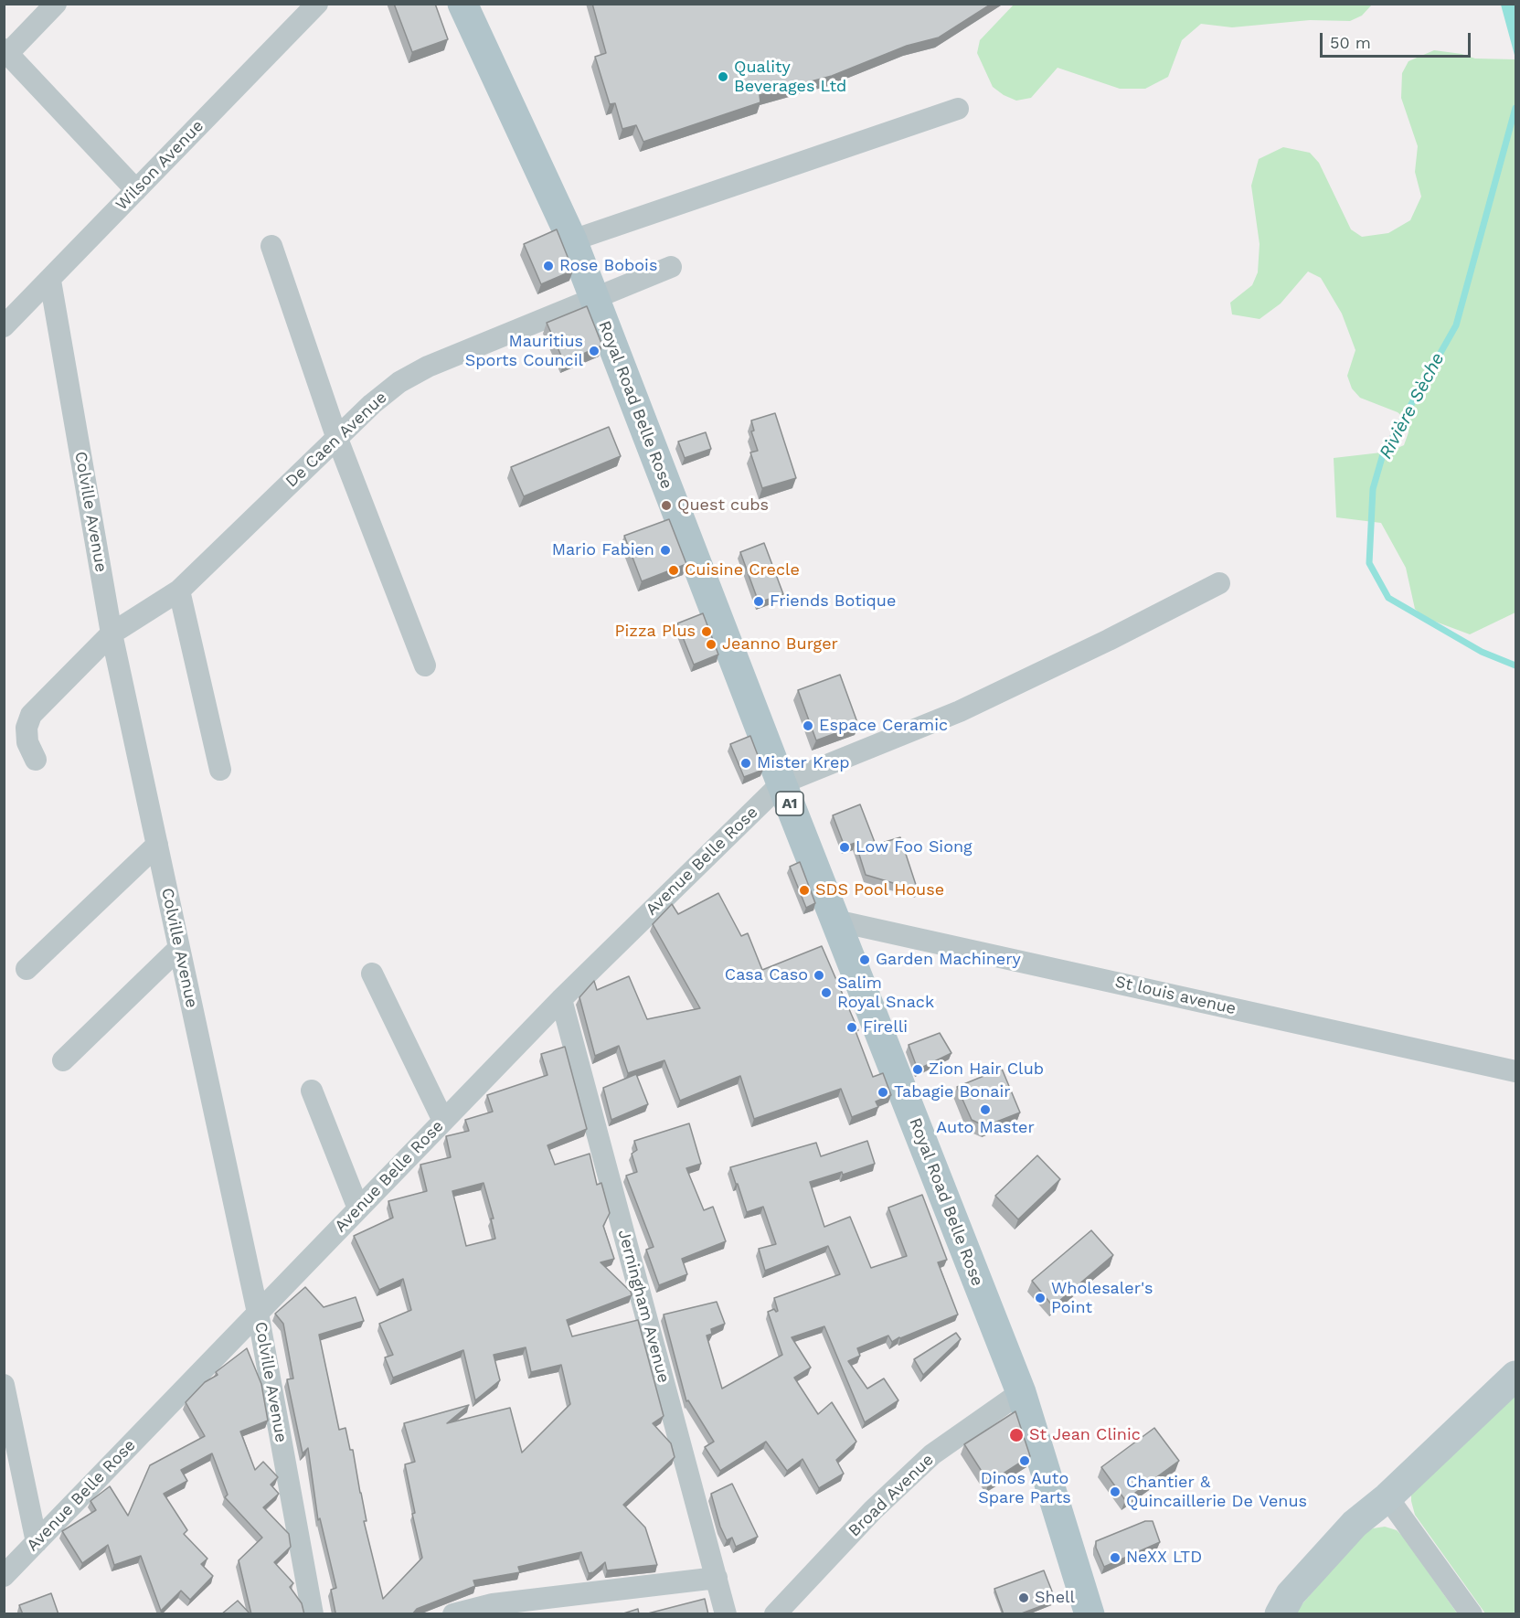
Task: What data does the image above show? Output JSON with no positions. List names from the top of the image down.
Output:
{
  "streets": {
    "main road": ["Royal Road Belle Rose", "A1"],
    "street": [
      "Wilson Avenue",
      "De Caen Avenue",
      "Colville Avenue",
      "Avenue Belle Rose",
      "St louis avenue",
      "Jerningham Avenue",
      "Broad Avenue"
    ]
  },
  "crossings": [
    ["Wilson Avenue", "Colville Avenue"],
    ["Royal Road Belle Rose", "De Caen Avenue"],
    ["Royal Road Belle Rose", "Avenue Belle Rose"],
    ["Royal Road Belle Rose", "St louis avenue"],
    ["Royal Road Belle Rose", "Broad Avenue"],
    ["De Caen Avenue", "Colville Avenue"],
    ["Colville Avenue", "Avenue Belle Rose"],
    ["Avenue Belle Rose", "Jerningham Avenue"]
  ],
  "water": ["Rivière Sèche"],
  "places": [
    "Quality Beverages Ltd",
    "Rose Bobois",
    "Mauritius Sports Council",
    "Quest cubs",
    "Mario Fabien",
    "Cuisine Crecle",
    "Friends Botique",
    "Pizza Plus",
    "Jeanno Burger",
    "Espace Ceramic",
    "Mister Krep",
    "Low Foo Siong",
    "SDS Pool House",
    "Garden Machinery",
    "Casa Caso",
    "Salim Royal Snack",
    "Firelli",
    "Zion Hair Club",
    "Tabagie Bonair",
    "Auto Master",
    "Wholesaler's Point",
    "St Jean Clinic",
    "Dinos Auto Spare Parts",
    "Chantier & Quincaillerie De Venus",
    "NeXX LTD",
    "Shell"
  ],
  "scale_bar": "50 m"
}
